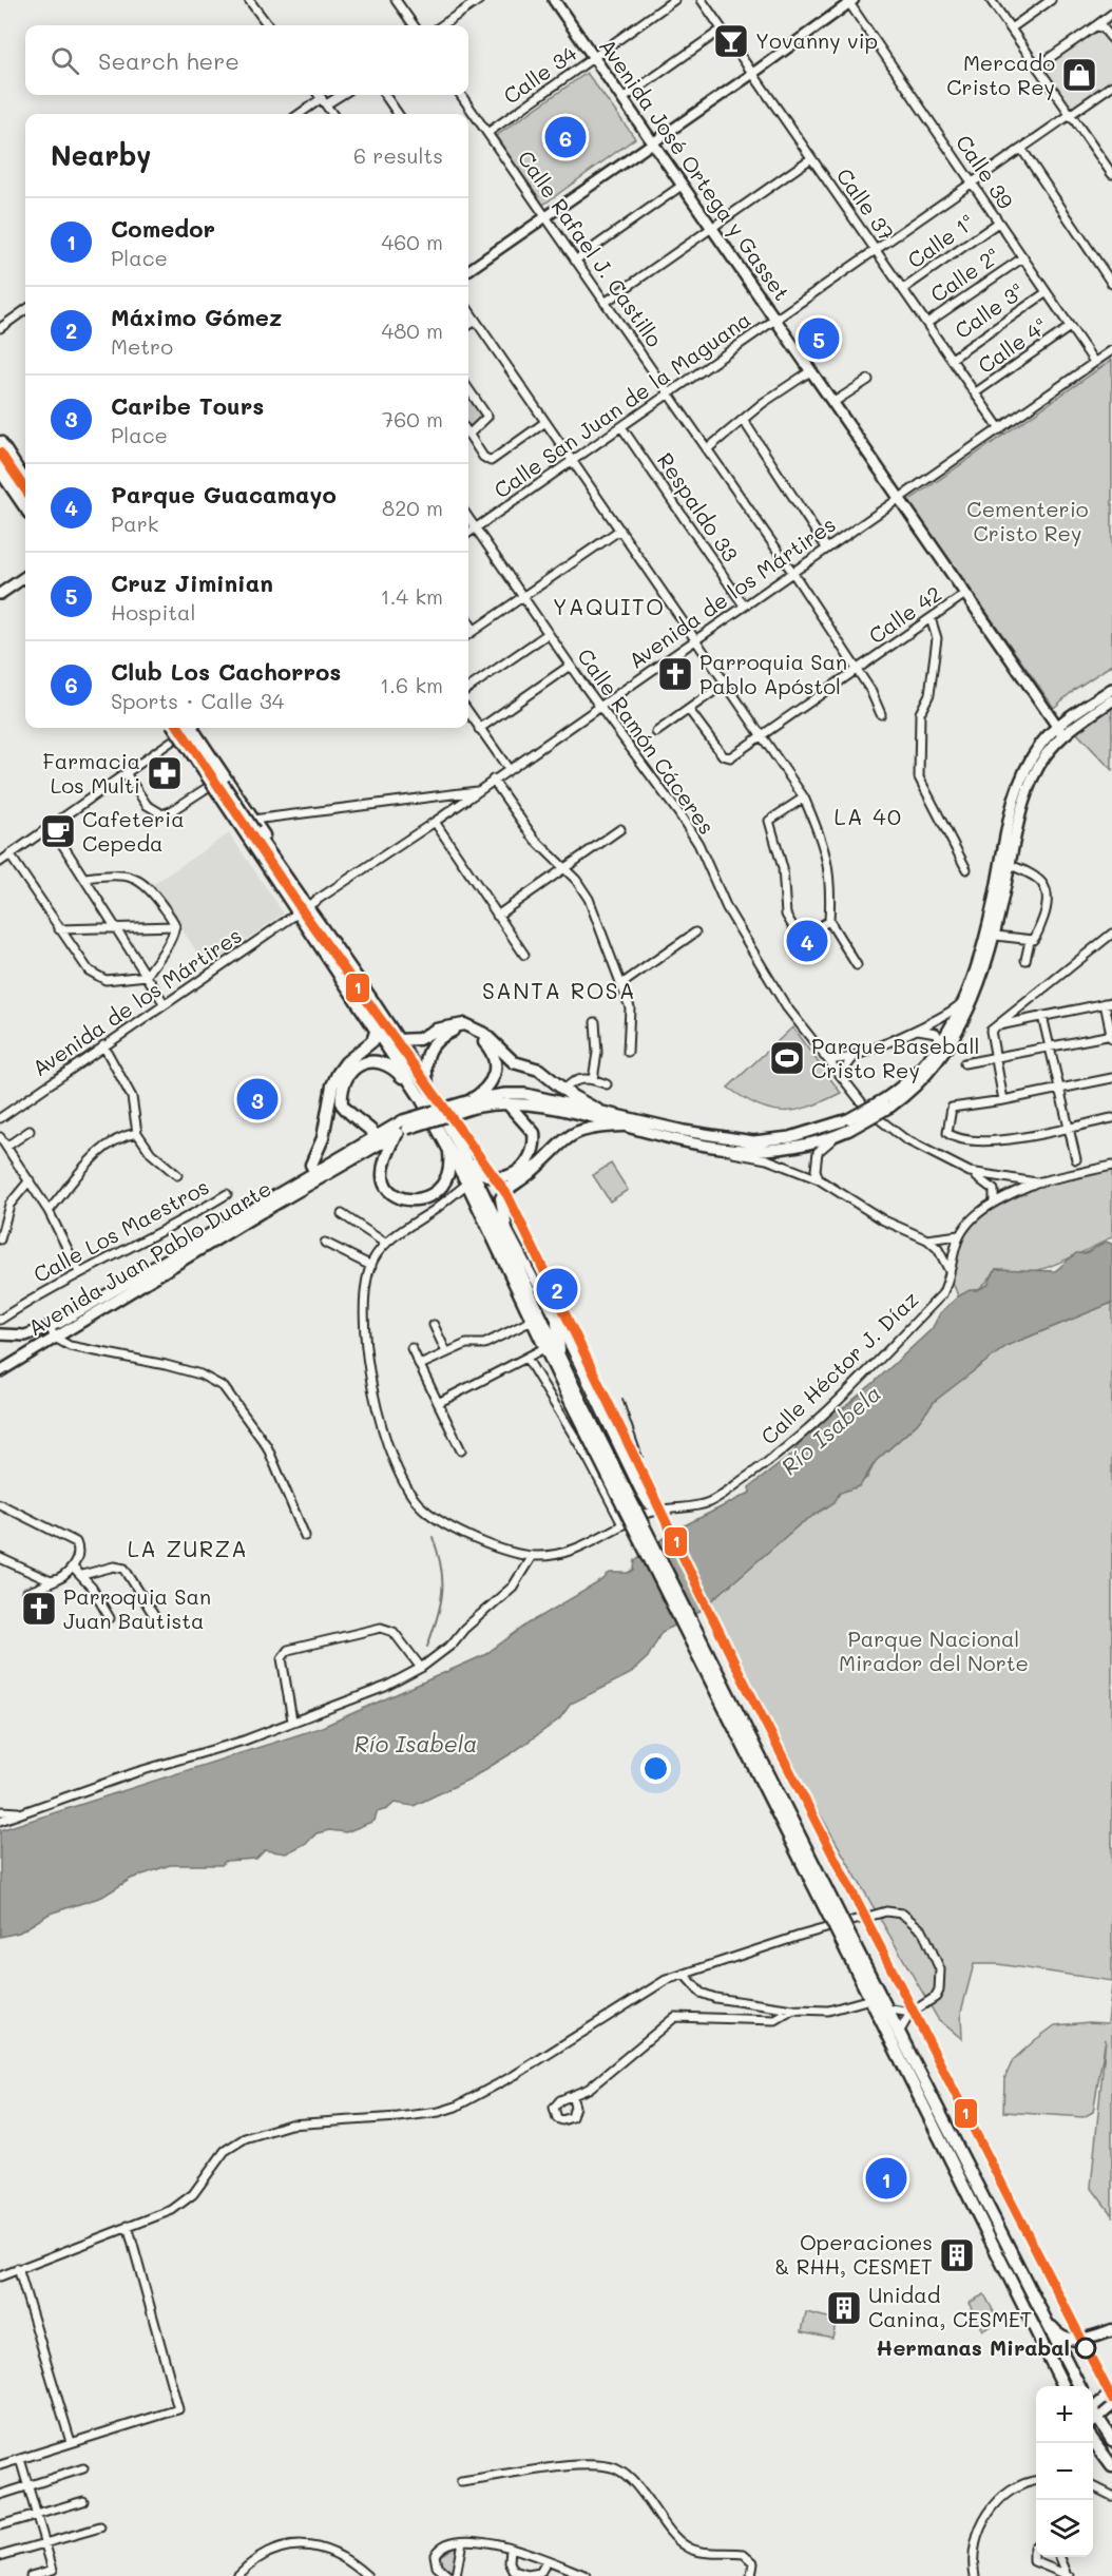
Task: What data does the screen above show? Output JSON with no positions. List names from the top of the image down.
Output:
{
  "streets": {
    "main road": ["Avenida José Ortega y Gasset", "Avenida Juan Pablo Duarte"],
    "street": [
      "Calle 34",
      "Calle 39",
      "Calle 37",
      "Calle 1ª",
      "Calle Rafael J. Castillo",
      "Calle 2ª",
      "Calle 3ª",
      "Calle 4ª",
      "Calle San Juan de la Maguana",
      "Respaldo 33",
      "Avenida de los Mártires",
      "Calle 42",
      "Calle Ramón Cáceres",
      "Calle Los Maestros",
      "Calle Héctor J. Díaz"
    ]
  },
  "crossings": [
    ["Calle 34", "Avenida José Ortega y Gasset"],
    ["Calle 34", "Calle Rafael J. Castillo"],
    ["Avenida José Ortega y Gasset", "Calle San Juan de la Maguana"],
    ["Avenida José Ortega y Gasset", "Avenida de los Mártires"],
    ["Avenida José Ortega y Gasset", "Calle 42"],
    ["Calle 39", "Calle 1ª"],
    ["Calle 39", "Calle 2ª"],
    ["Calle 39", "Calle 3ª"],
    ["Calle 39", "Calle 4ª"],
    ["Calle 39", "Calle San Juan de la Maguana"],
    ["Calle 39", "Avenida de los Mártires"],
    ["Calle 37", "Calle 1ª"],
    ["Calle 37", "Calle 2ª"],
    ["Calle 37", "Calle 3ª"],
    ["Calle 37", "Calle 4ª"],
    ["Calle 37", "Calle San Juan de la Maguana"],
    ["Calle 37", "Avenida de los Mártires"],
    ["Calle Rafael J. Castillo", "Calle San Juan de la Maguana"],
    ["Calle Rafael J. Castillo", "Avenida de los Mártires"],
    ["Calle Rafael J. Castillo", "Calle 42"],
    ["Calle San Juan de la Maguana", "Respaldo 33"],
    ["Calle San Juan de la Maguana", "Calle Ramón Cáceres"],
    ["Respaldo 33", "Avenida de los Mártires"],
    ["Avenida de los Mártires", "Calle Ramón Cáceres"]
  ],
  "districts": [
    "YAQUITO",
    "LA 40",
    "SANTA ROSA",
    "LA ZURZA"
  ],
  "water": ["Río Isabela"],
  "parks": ["Cementerio Cristo Rey", "Parque Nacional Mirador del Norte"],
  "places": {
    "bar": ["Yovanny vip"],
    "shop": ["Mercado Cristo Rey"],
    "church": ["Parroquia San Pablo Apóstol", "Parroquia San Juan Bautista"],
    "pharmacy": ["Farmacia Los Multi"],
    "cafe": ["Cafeteria Cepeda"],
    "sports": ["Parque Baseball Cristo Rey"],
    "building": ["Operaciones & RHH, CESMET", "Unidad Canina, CESMET"],
    "other": ["Hermanas Mirabal"]
  },
  "lines": ["transit line 1"],
  "page": {
    "search": "Search here",
    "pins": [
      "6",
      "5",
      "4",
      "3",
      "2",
      "1"
    ],
    "heading": ["Nearby", "6 results"],
    "list": [
      {
        "mark": "1",
        "name": "Comedor",
        "note": "Place",
        "value": "460 m"
      },
      {
        "mark": "2",
        "name": "Máximo Gómez",
        "note": "Metro",
        "value": "480 m"
      },
      {
        "mark": "3",
        "name": "Caribe Tours",
        "note": "Place",
        "value": "760 m"
      },
      {
        "mark": "4",
        "name": "Parque Guacamayo",
        "note": "Park",
        "value": "820 m"
      },
      {
        "mark": "5",
        "name": "Cruz Jiminian",
        "note": "Hospital",
        "value": "1.4 km"
      },
      {
        "mark": "6",
        "name": "Club Los Cachorros",
        "note": "Sports · Calle 34",
        "value": "1.6 km"
      }
    ],
    "map_buttons": ["+", "−"]
  }
}
